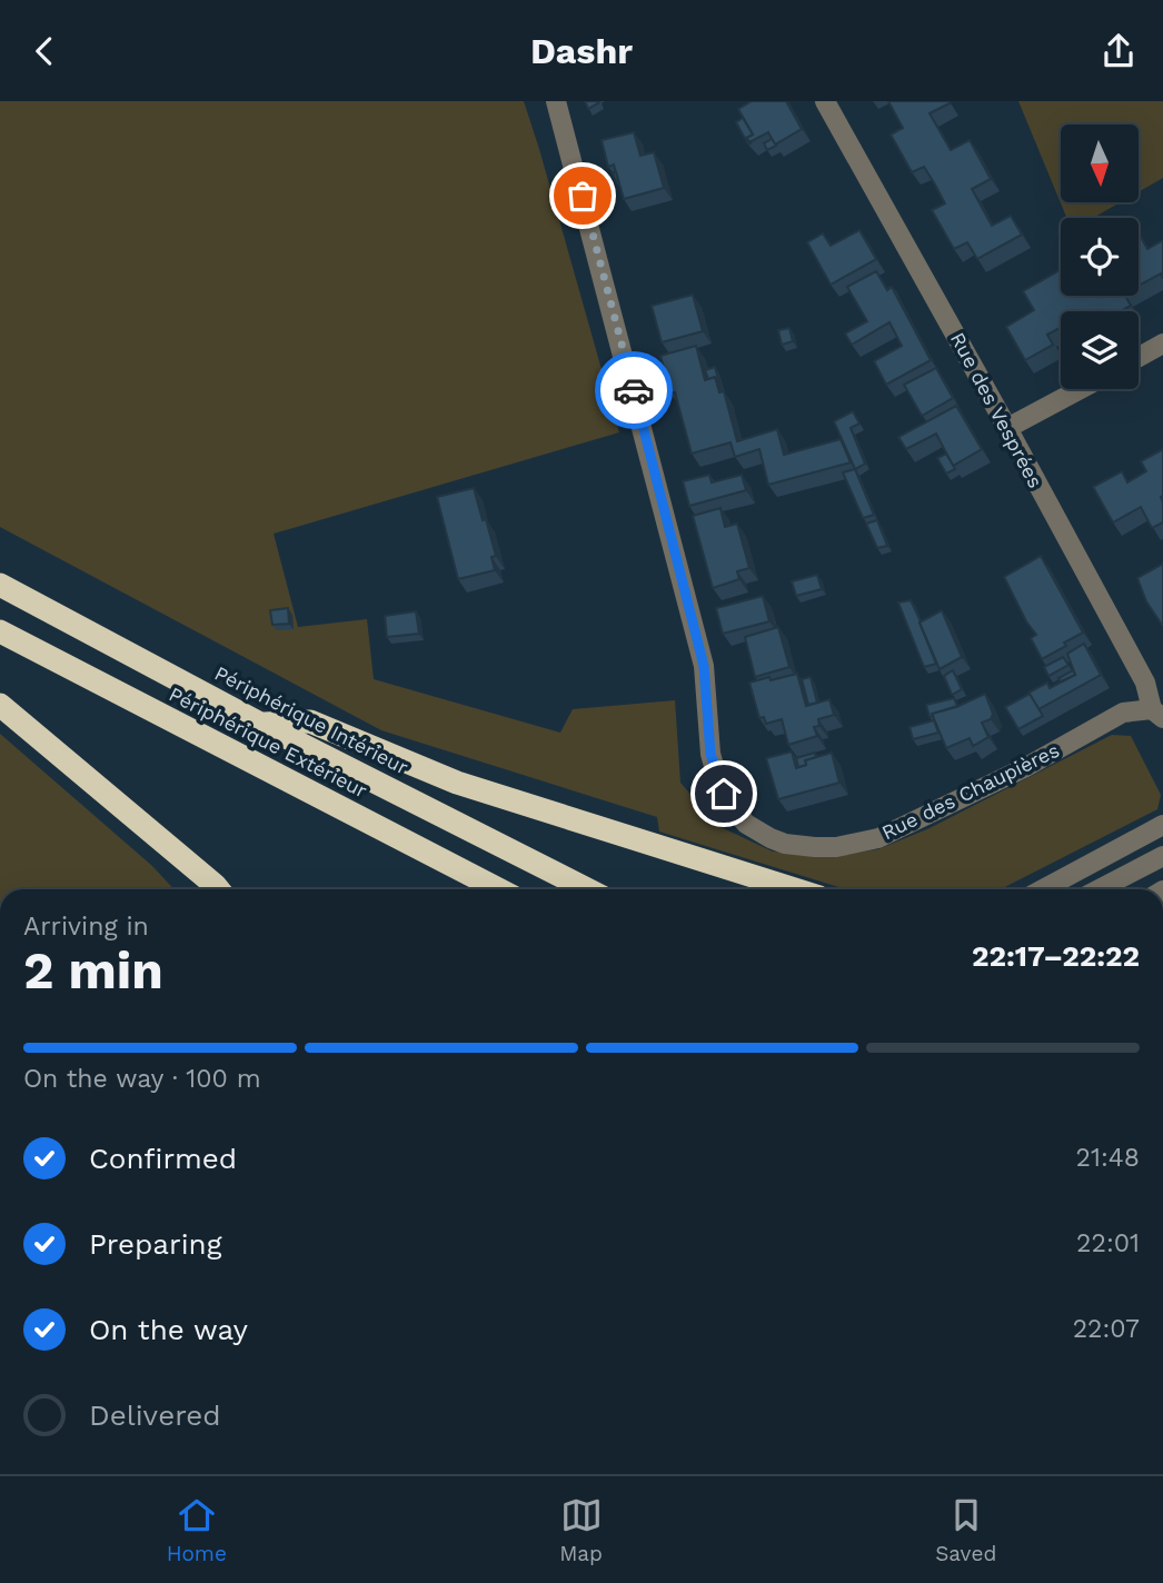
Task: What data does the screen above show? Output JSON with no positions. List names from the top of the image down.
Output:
{
  "streets": {
    "highway": ["Périphérique Intérieur", "Périphérique Extérieur"],
    "street": ["Rue des Vesprées", "Rue des Chaupières"]
  },
  "crossings": [
    ["Rue des Vesprées", "Rue des Chaupières"]
  ],
  "north": "bottom",
  "page": {
    "header": "Dashr",
    "heading": ["2 min", "Arriving in", "22:17–22:22"],
    "bar": "On the way · 100 m",
    "list": [
      ["Confirmed", "21:48"],
      ["Preparing", "22:01"],
      ["On the way", "22:07"],
      "Delivered"
    ],
    "tabs": ["Home", "Map", "Saved"]
  }
}
